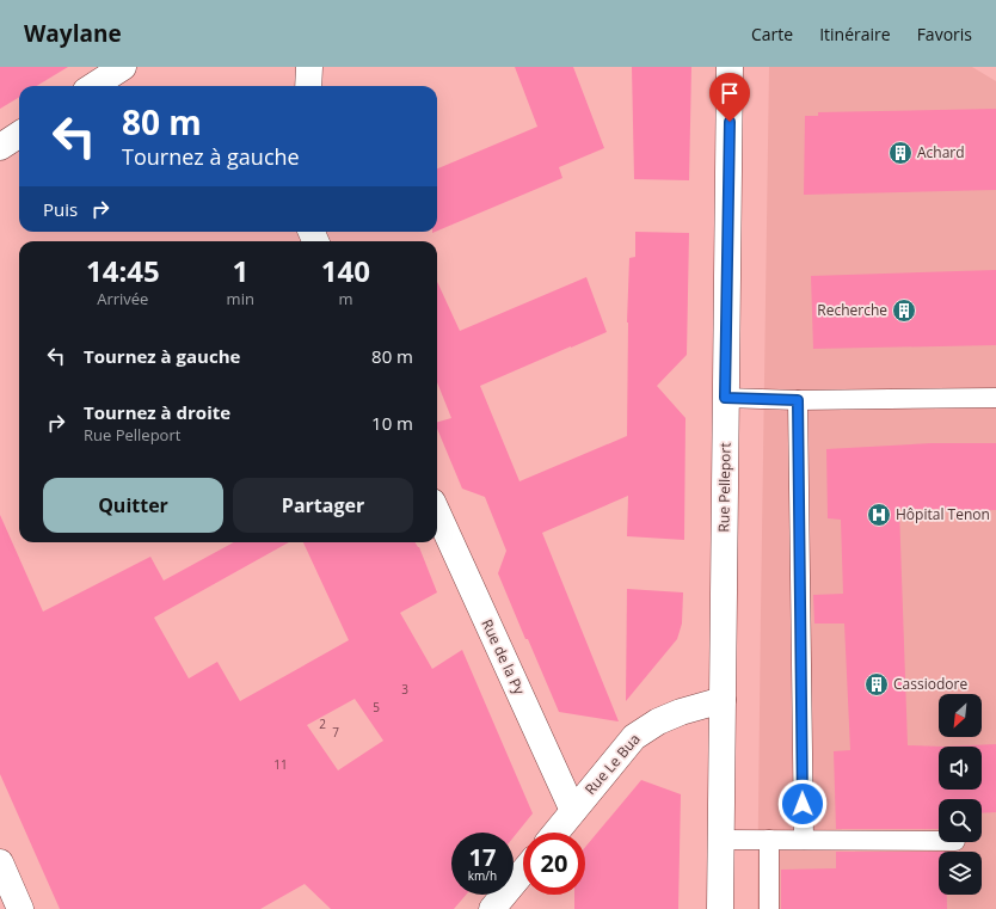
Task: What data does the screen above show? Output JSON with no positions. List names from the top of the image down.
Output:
{
  "streets": {
    "street": ["Rue Pelleport", "Rue de la Py", "Rue Le Bua"]
  },
  "crossings": [
    ["Rue Pelleport", "Rue Le Bua"],
    ["Rue de la Py", "Rue Le Bua"]
  ],
  "places": {
    "building": ["Achard", "Recherche", "Cassiodore"],
    "hospital": ["Hôpital Tenon"]
  },
  "house_numbers": [
    "3",
    "5",
    "2",
    "7",
    "11"
  ],
  "north": "bottom left",
  "page": {
    "header": "Waylane",
    "nav": ["Carte", "Itinéraire", "Favoris"],
    "turn": ["80 m", "Tournez à gauche"],
    "then": "Puis",
    "eta": [
      "14:45",
      "Arrivée",
      "1",
      "min",
      "140",
      "m"
    ],
    "list": [
      {
        "name": "Tournez à gauche",
        "value": "80 m"
      },
      {
        "name": "Tournez à droite",
        "note": "Rue Pelleport",
        "value": "10 m"
      }
    ],
    "buttons": ["Quitter", "Partager"],
    "speed": "17 km/h",
    "limit": "20"
  }
}
